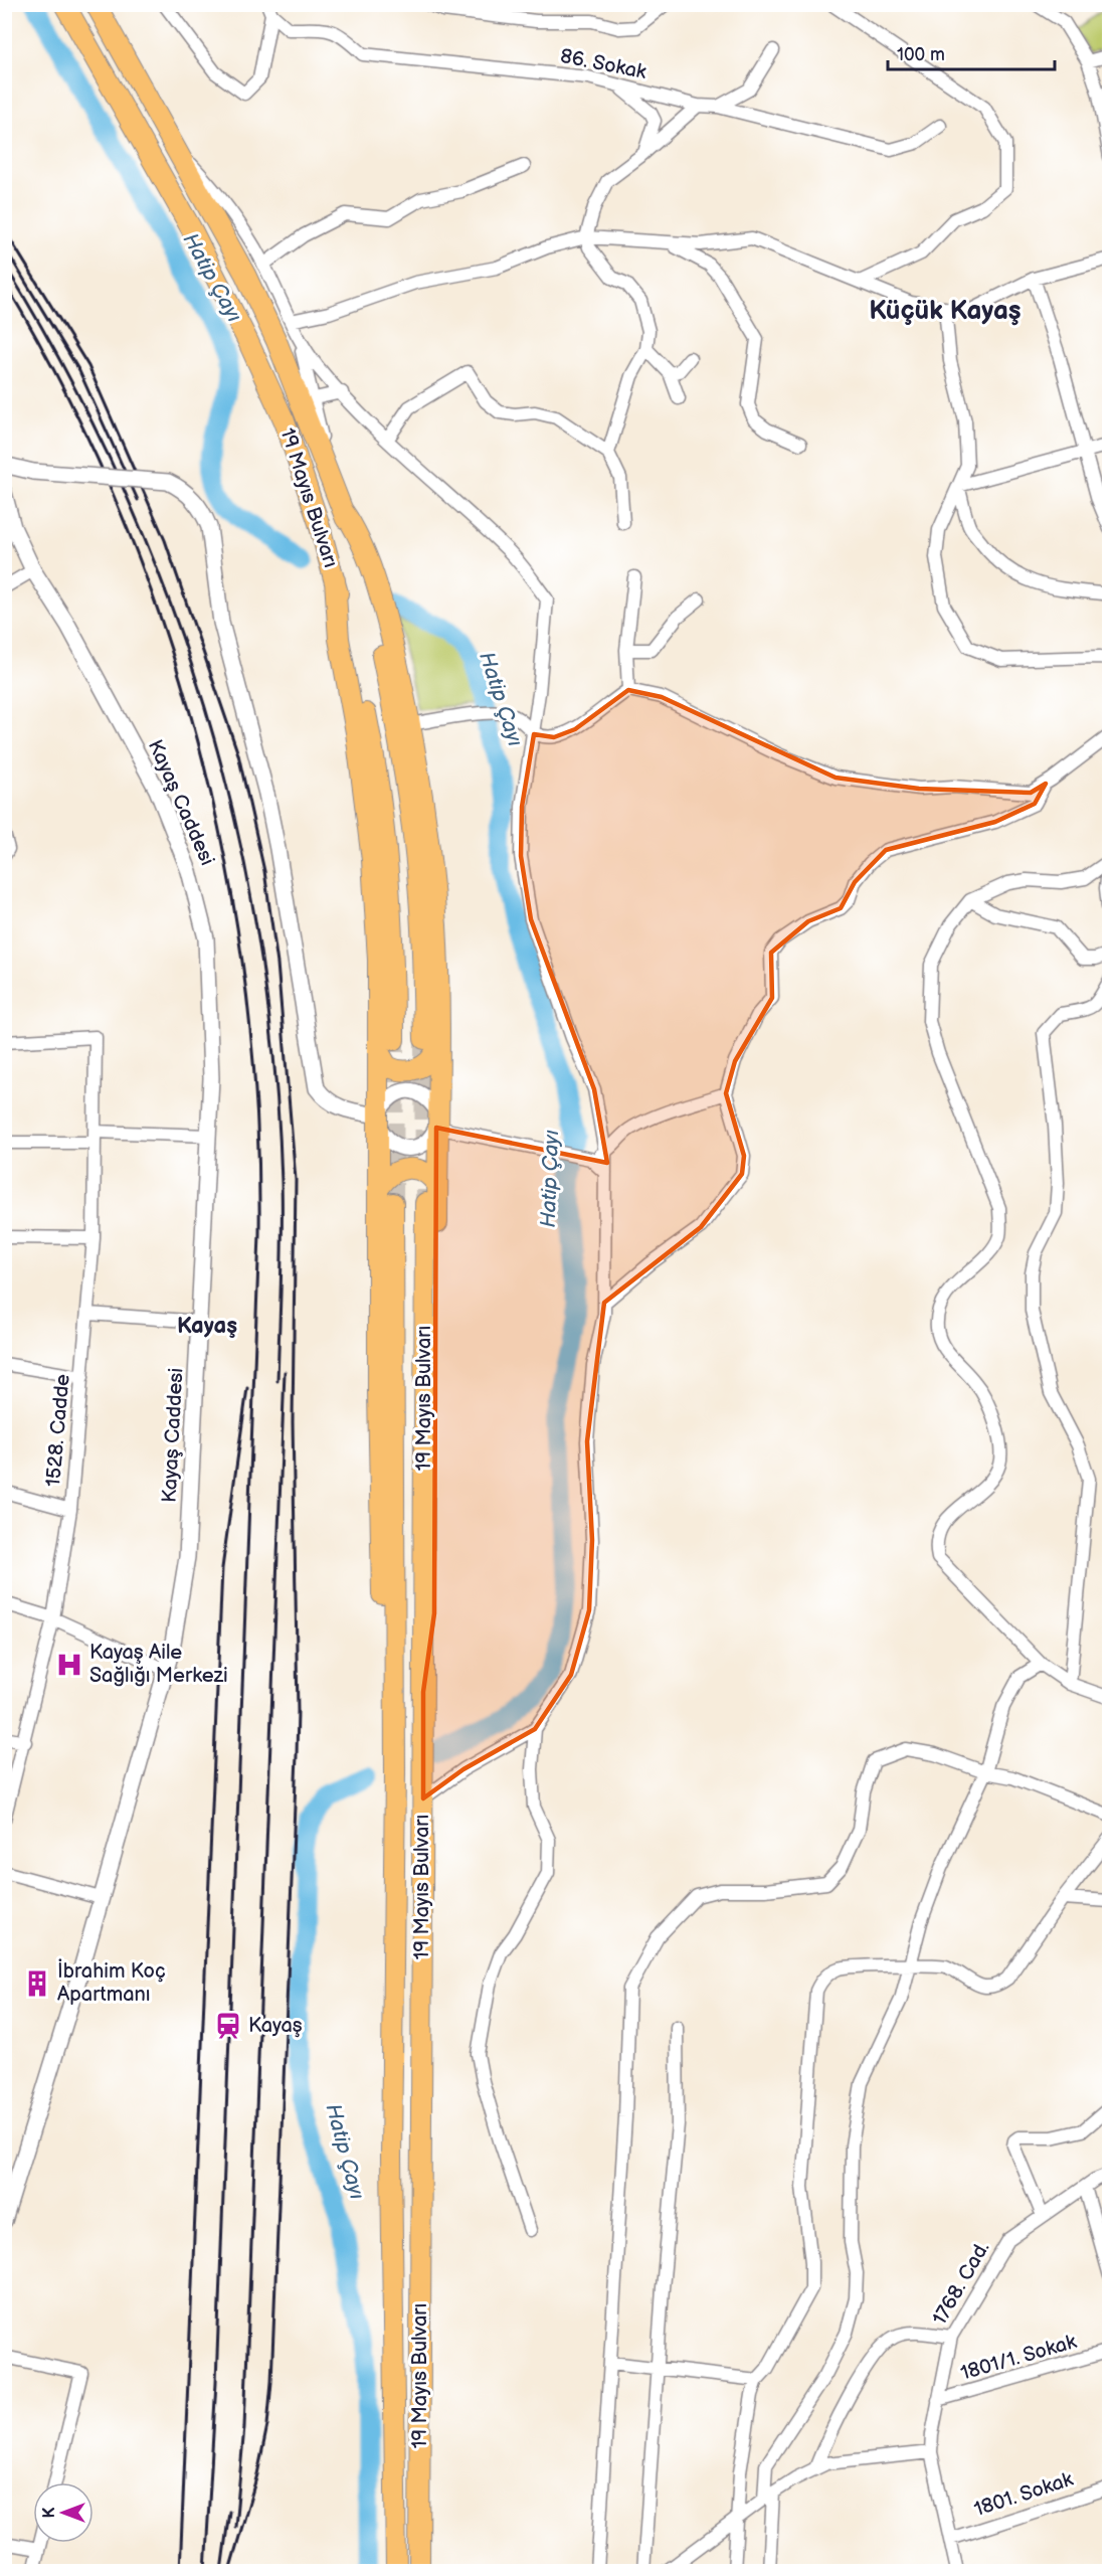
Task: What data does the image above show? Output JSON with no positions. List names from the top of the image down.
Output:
{
  "streets": {
    "highway": ["19 Mayıs Bulvarı"],
    "street": [
      "86. Sokak",
      "Kayaş Caddesi",
      "1528. Cadde",
      "1768. Cad.",
      "1801/1. Sokak",
      "1801. Sokak"
    ]
  },
  "crossings": [
    ["1768. Cad.", "1801/1. Sokak"],
    ["1768. Cad.", "1801. Sokak"]
  ],
  "districts": ["Küçük Kayaş", "Kayaş"],
  "water": ["Hatip Çayı"],
  "places": {
    "hospital": ["Kayaş Aile Sağlığı Merkezi"],
    "building": ["İbrahim Koç Apartmanı"],
    "station": ["Kayaş"]
  },
  "scale_bar": "100 m",
  "north": "left"
}
